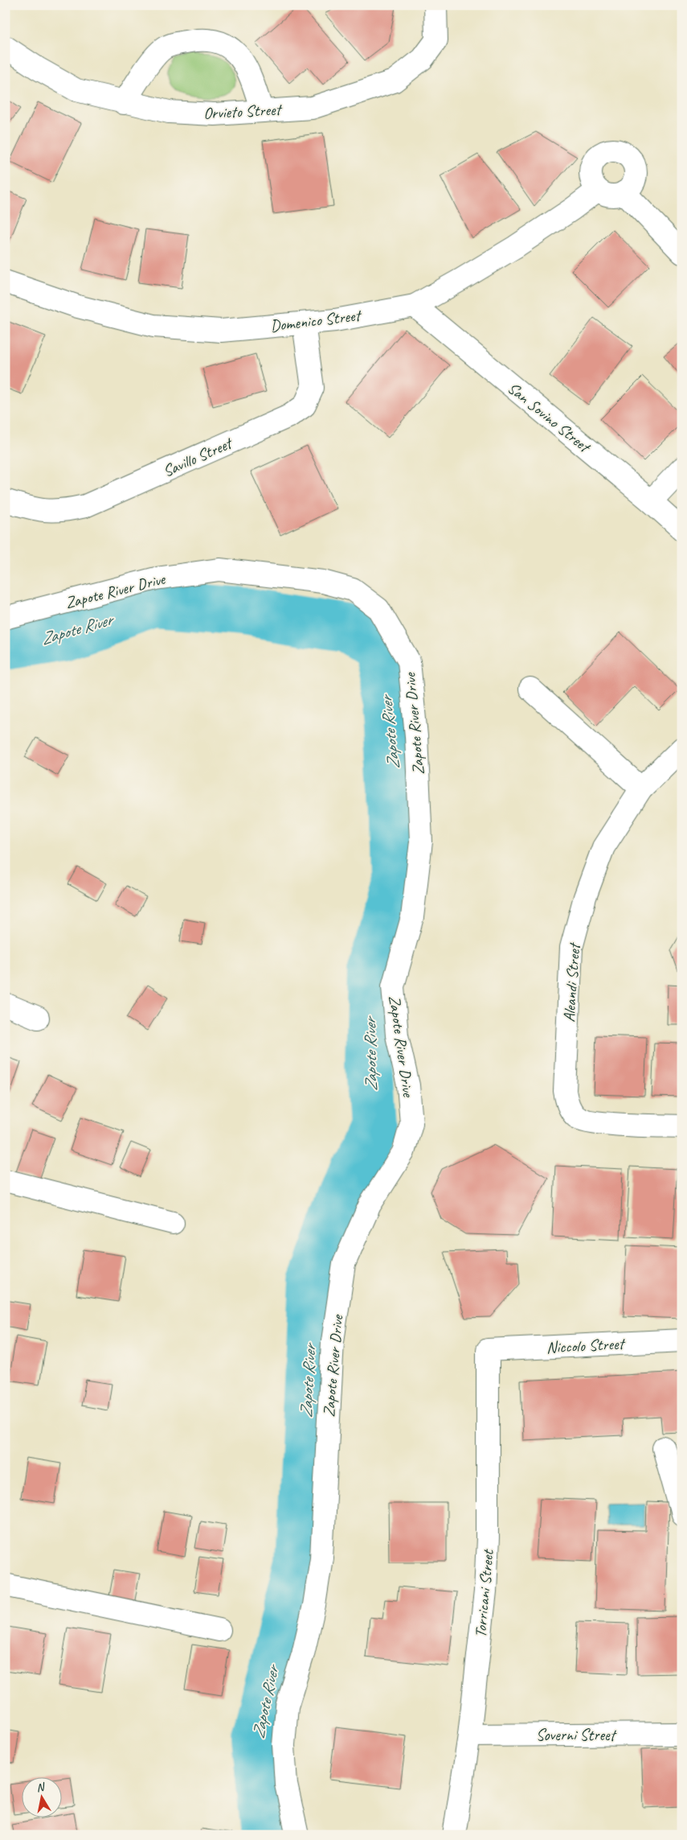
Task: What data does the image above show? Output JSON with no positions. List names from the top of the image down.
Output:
{
  "streets": {
    "street": [
      "Orvieto Street",
      "Domenico Street",
      "San Sovino Street",
      "Savillo Street",
      "Zapote River Drive",
      "Aleandi Street",
      "Niccolo Street",
      "Torricani Street",
      "Soverni Street"
    ]
  },
  "crossings": [
    ["Domenico Street", "San Sovino Street"],
    ["Domenico Street", "Savillo Street"],
    ["Niccolo Street", "Torricani Street"],
    ["Torricani Street", "Soverni Street"]
  ],
  "water": ["Zapote River"],
  "north": "top"
}
